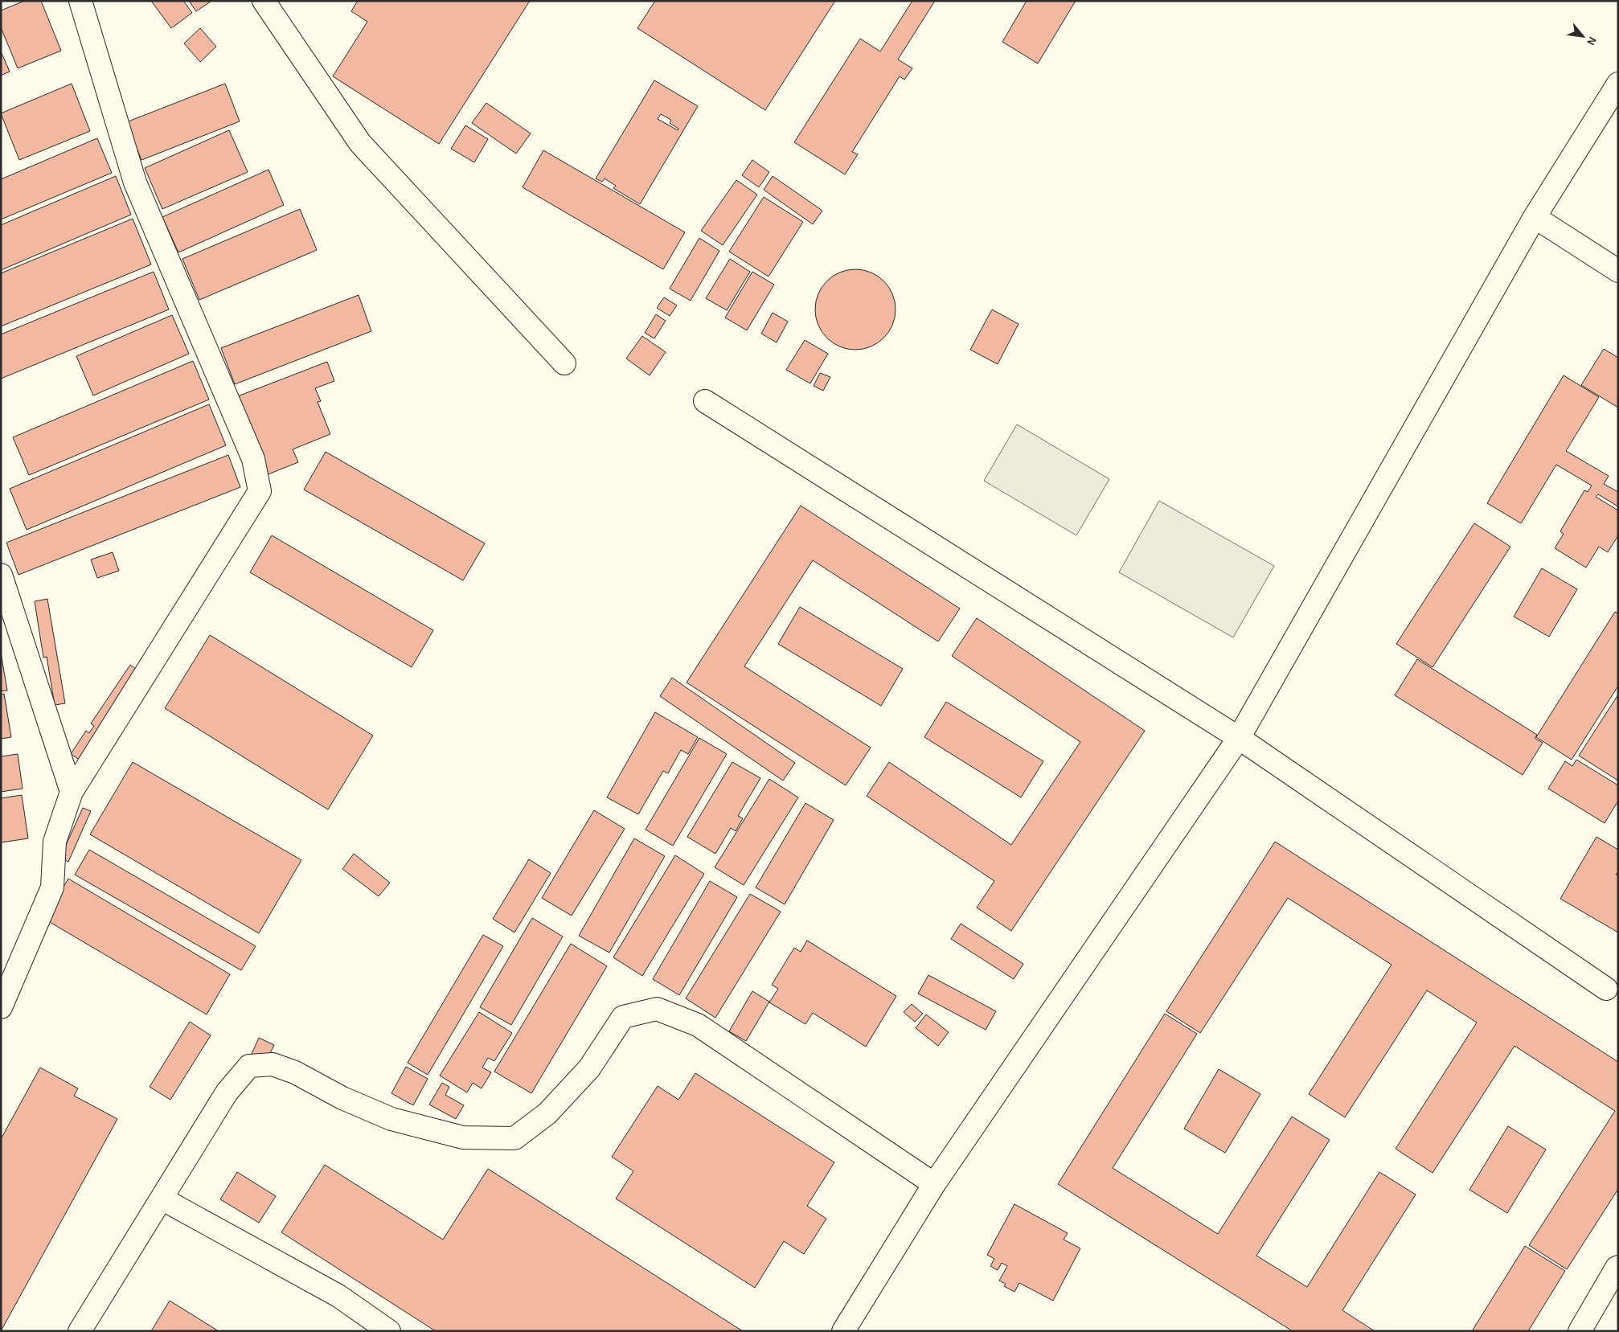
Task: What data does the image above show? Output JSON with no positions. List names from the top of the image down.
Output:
{
  "north": "bottom right"
}
